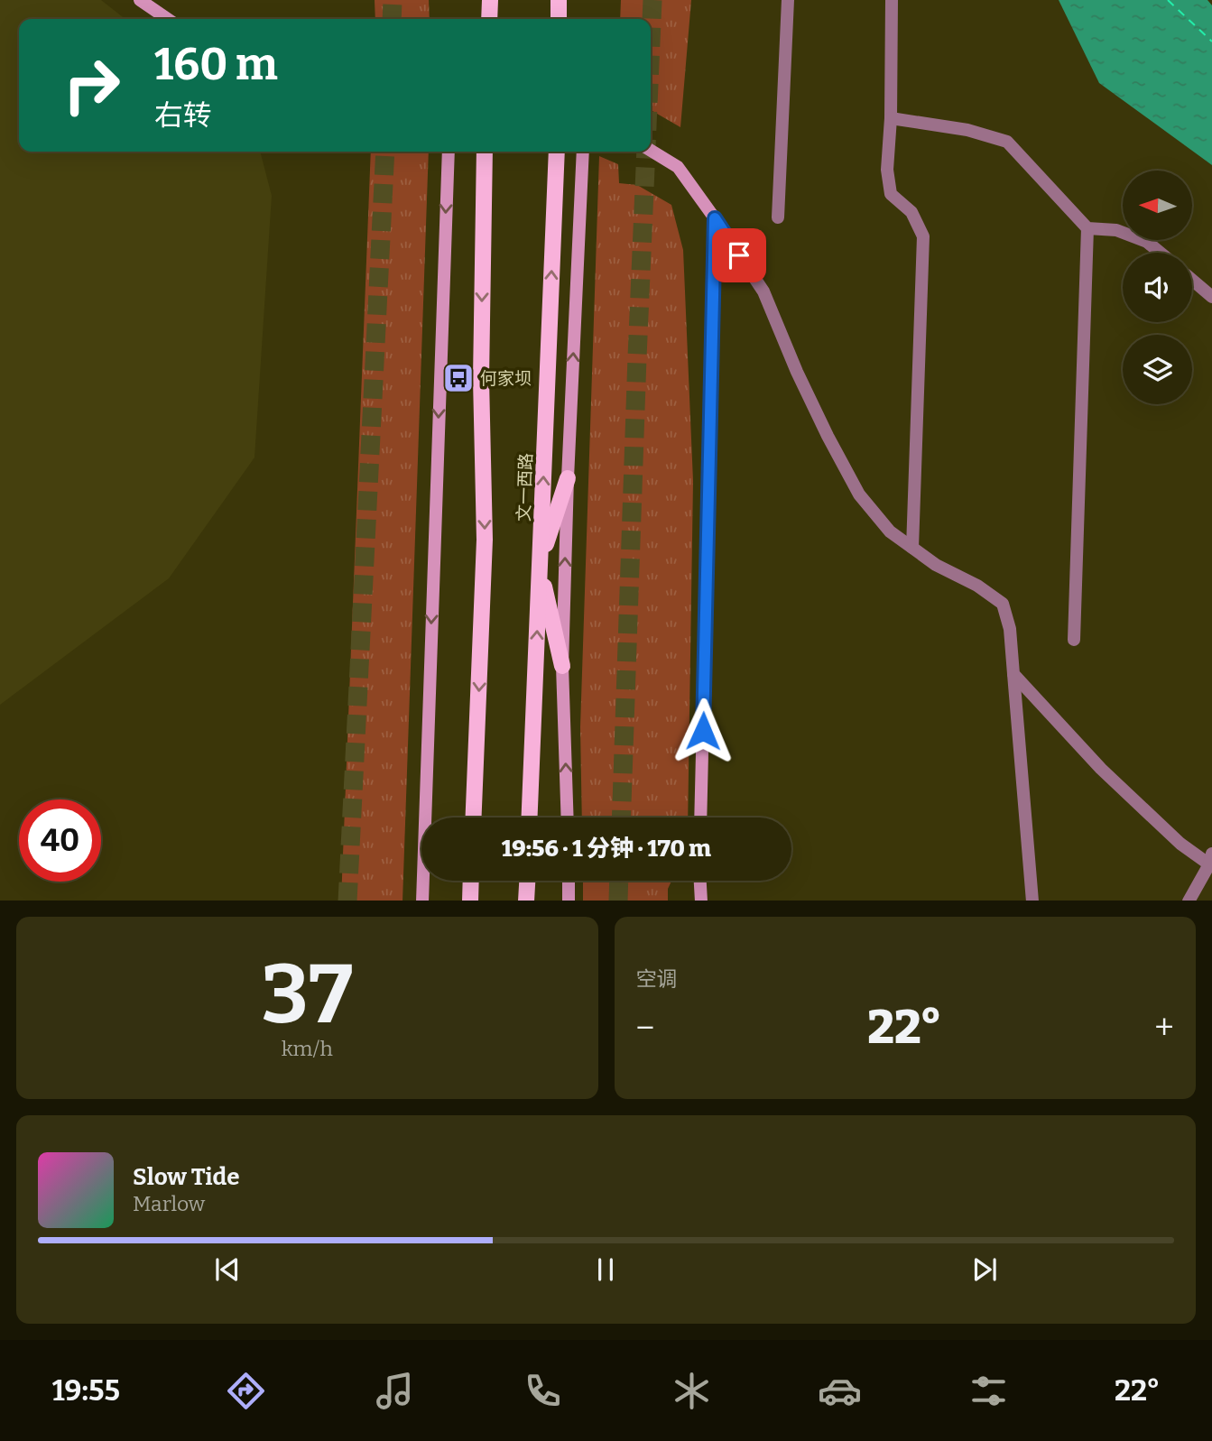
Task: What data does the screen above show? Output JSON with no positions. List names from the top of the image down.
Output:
{
  "streets": {
    "main road": ["文一西路"]
  },
  "places": {
    "bus stop": ["何家坝"]
  },
  "north": "left",
  "page": {
    "turn": ["160 m", "右转"],
    "limit": "40",
    "trip": "19:56 · 1 分钟 · 170 m",
    "tile": [
      ["37", "km/h"],
      "空调"
    ],
    "heat": ["−", "22°", "+"],
    "song": ["Slow Tide", "Marlow"],
    "tabs": ["19:55", "22°"]
  }
}
